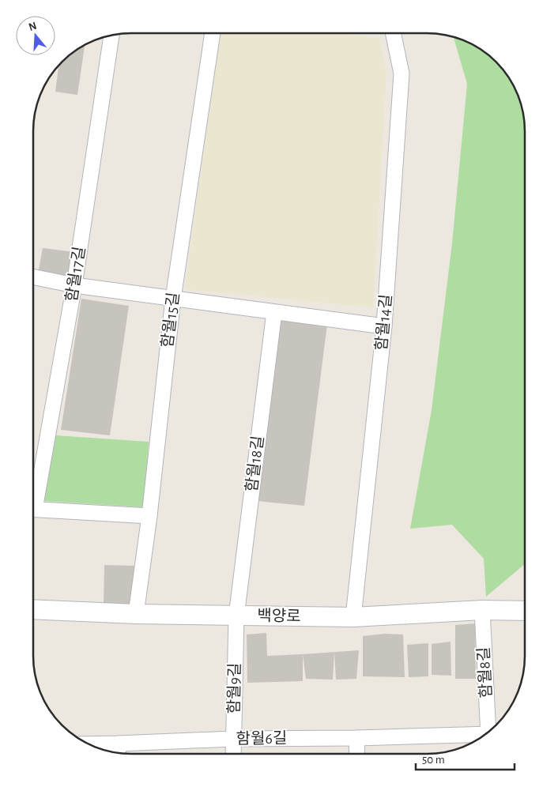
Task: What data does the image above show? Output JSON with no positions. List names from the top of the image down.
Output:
{
  "streets": {
    "street": [
      "함월17길",
      "함월15길",
      "함월14길",
      "함월18길",
      "백양로",
      "함월8길",
      "함월9길",
      "함월6길"
    ]
  },
  "crossings": [
    ["함월15길", "백양로"],
    ["함월14길", "백양로"],
    ["함월18길", "백양로"],
    ["함월18길", "함월9길"],
    ["백양로", "함월8길"],
    ["백양로", "함월9길"],
    ["함월9길", "함월6길"]
  ],
  "scale_bar": "50 m",
  "north": "top"
}
